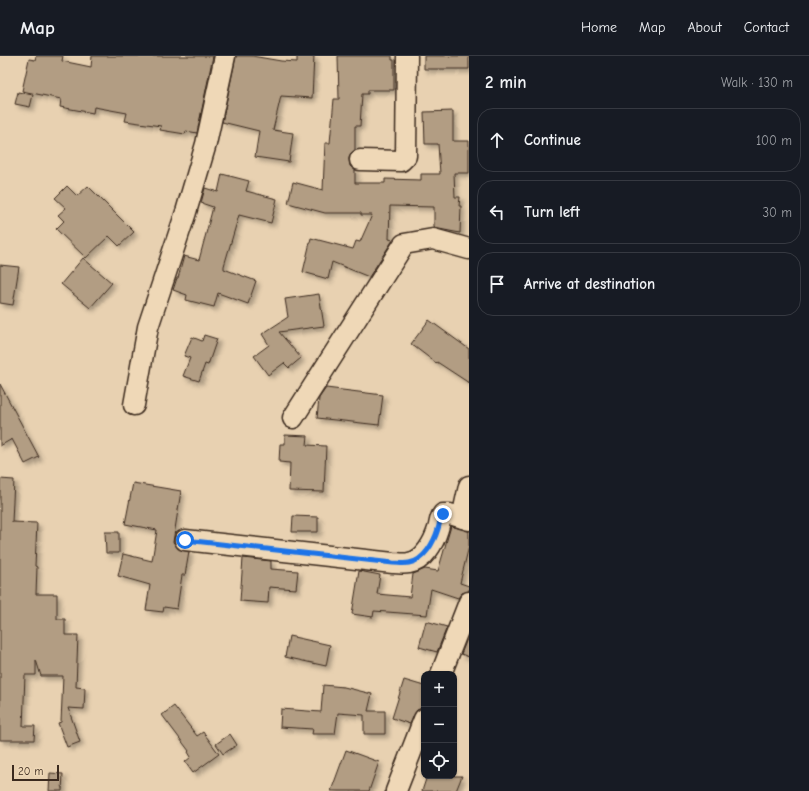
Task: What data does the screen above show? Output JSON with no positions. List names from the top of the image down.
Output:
{
  "scale_bar": "20 m",
  "page": {
    "header": "Map",
    "nav": [
      "Home",
      "Map",
      "About",
      "Contact"
    ],
    "heading": ["2 min", "Walk · 130 m"],
    "list": [
      ["Continue", "100 m"],
      ["Turn left", "30 m"],
      "Arrive at destination"
    ],
    "map_buttons": ["+", "−"],
    "scale": "20 m"
  }
}
